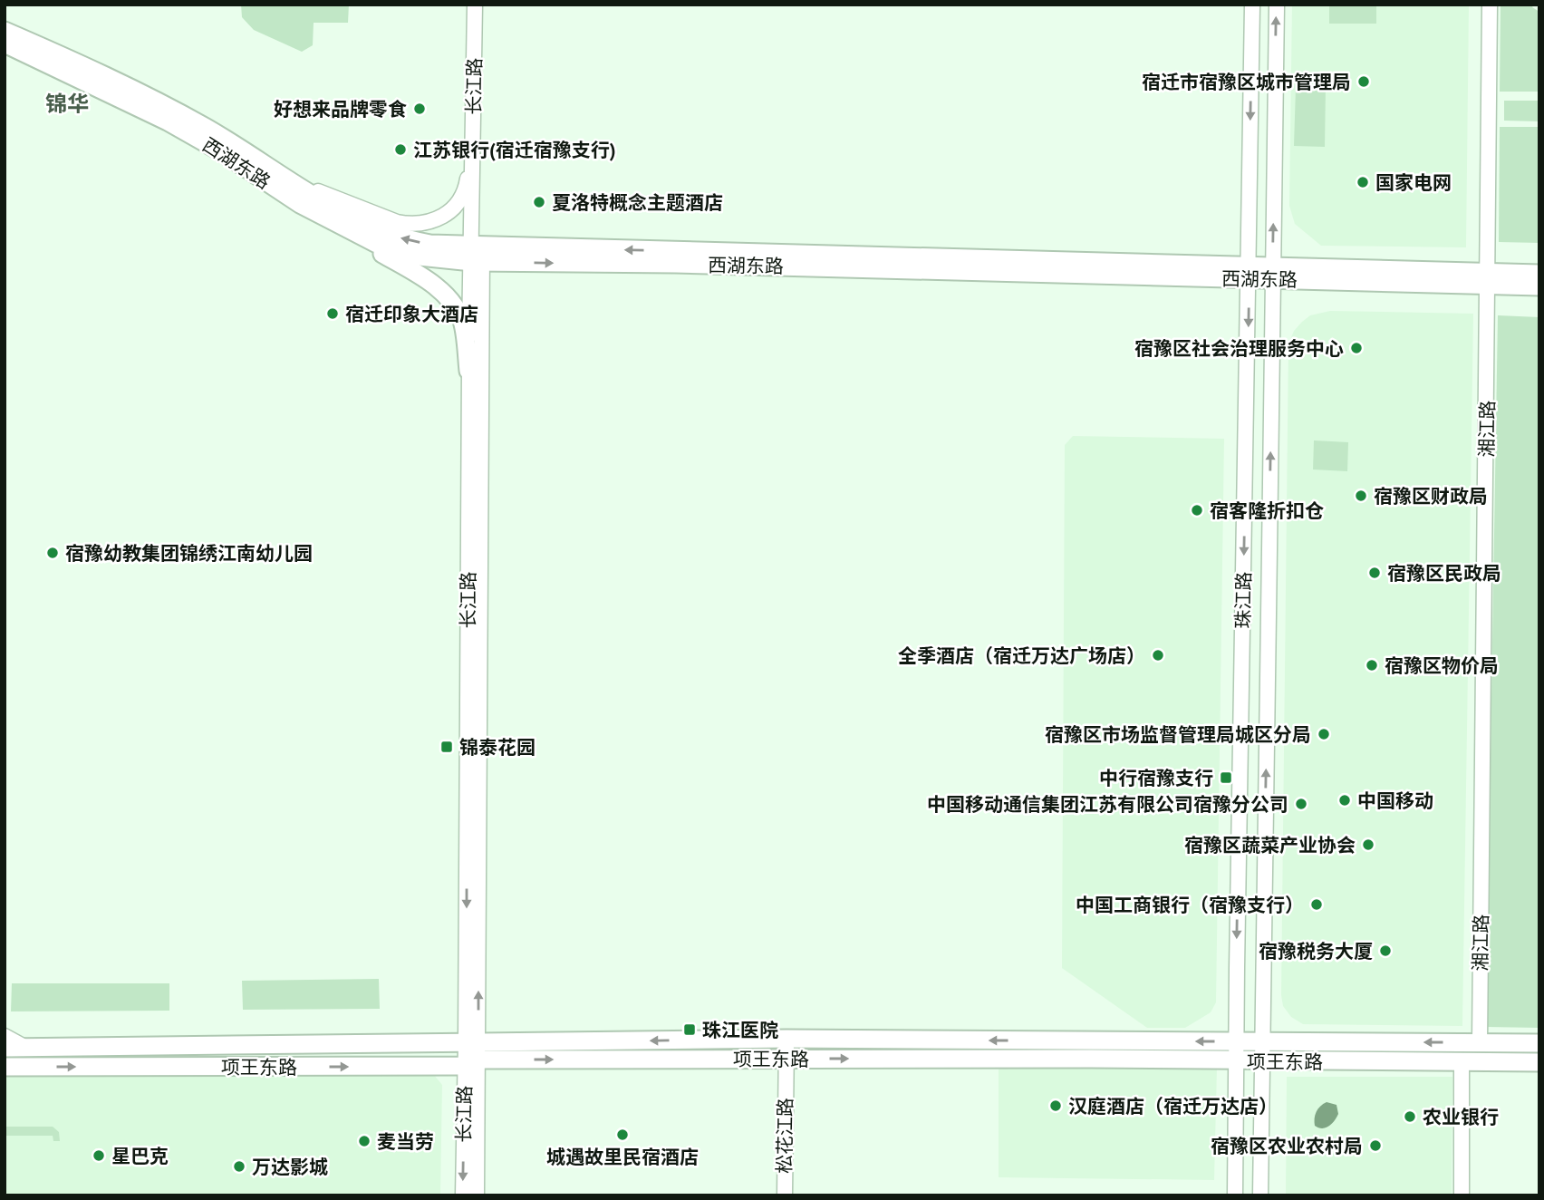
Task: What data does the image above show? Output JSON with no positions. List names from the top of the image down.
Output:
{
  "streets": {
    "main road": ["西湖东路", "项王东路"],
    "street": [
      "长江路",
      "湘江路",
      "珠江路",
      "松花江路"
    ]
  },
  "crossings": [
    ["长江路", "西湖东路"],
    ["长江路", "项王东路"],
    ["西湖东路", "湘江路"],
    ["西湖东路", "珠江路"],
    ["湘江路", "项王东路"],
    ["珠江路", "项王东路"],
    ["项王东路", "松花江路"]
  ],
  "districts": ["锦华"],
  "places": {
    "other": [
      "宿迁市宿豫区城市管理局",
      "好想来品牌零食",
      "江苏银行(宿迁宿豫支行)",
      "国家电网",
      "夏洛特概念主题酒店",
      "宿迁印象大酒店",
      "宿豫区社会治理服务中心",
      "宿豫区财政局",
      "宿客隆折扣仓",
      "宿豫幼教集团锦绣江南幼儿园",
      "宿豫区民政局",
      "全季酒店（宿迁万达广场店）",
      "宿豫区物价局",
      "宿豫区市场监督管理局城区分局",
      "中国移动",
      "中国移动通信集团江苏有限公司宿豫分公司",
      "宿豫区蔬菜产业协会",
      "中国工商银行（宿豫支行）",
      "宿豫税务大厦",
      "汉庭酒店（宿迁万达店）",
      "农业银行",
      "城遇故里民宿酒店",
      "麦当劳",
      "宿豫区农业农村局",
      "星巴克",
      "万达影城"
    ],
    "transit": ["锦泰花园", "中行宿豫支行", "珠江医院"]
  }
}
